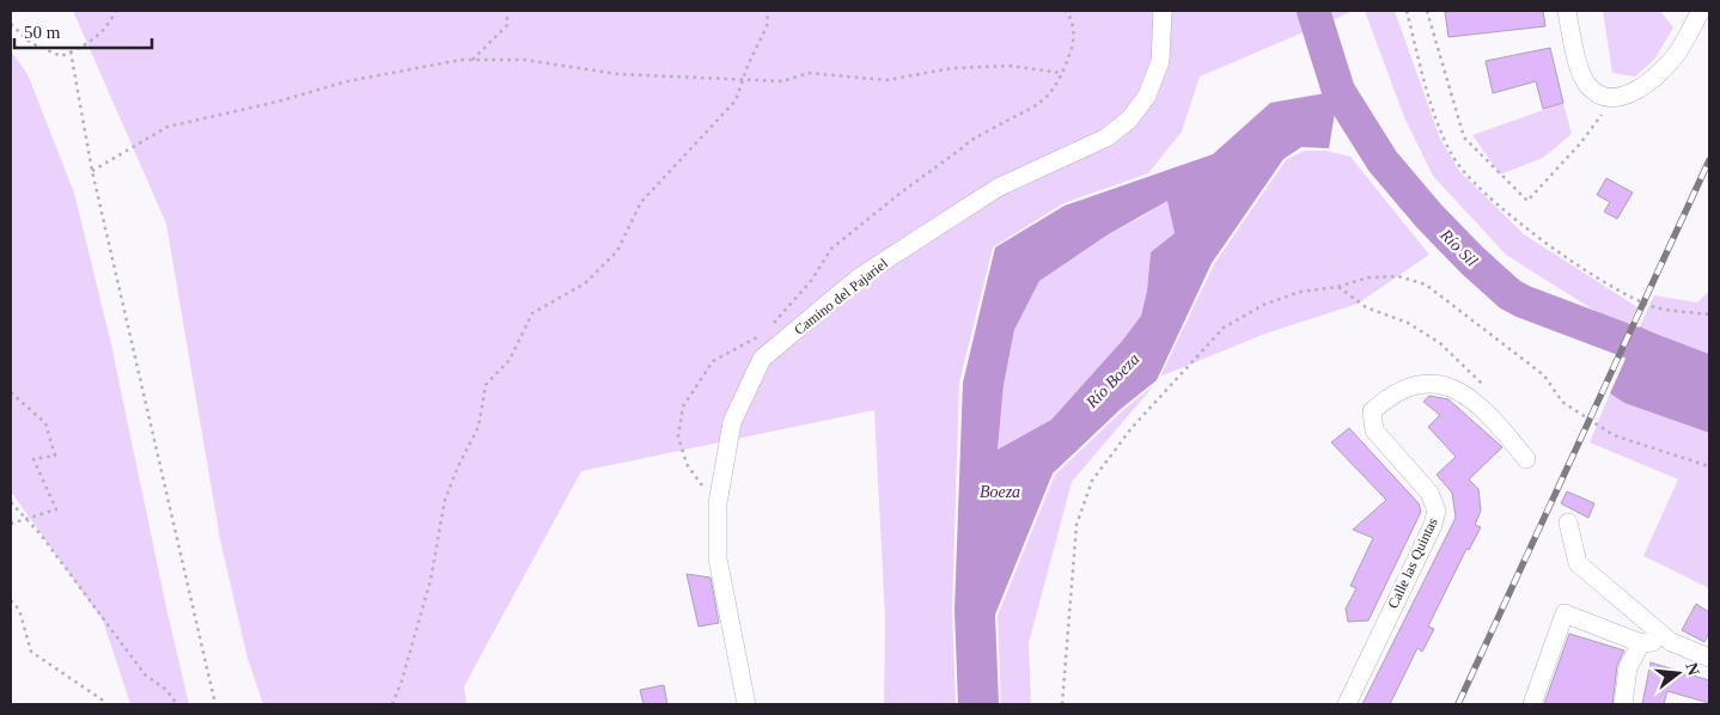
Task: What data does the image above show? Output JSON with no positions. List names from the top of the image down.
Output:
{
  "streets": {
    "street": ["Camino del Pajariel", "Calle las Quintas"]
  },
  "water": ["Río Sil", "Río Boeza", "Boeza"],
  "scale_bar": "50 m",
  "north": "right"
}
